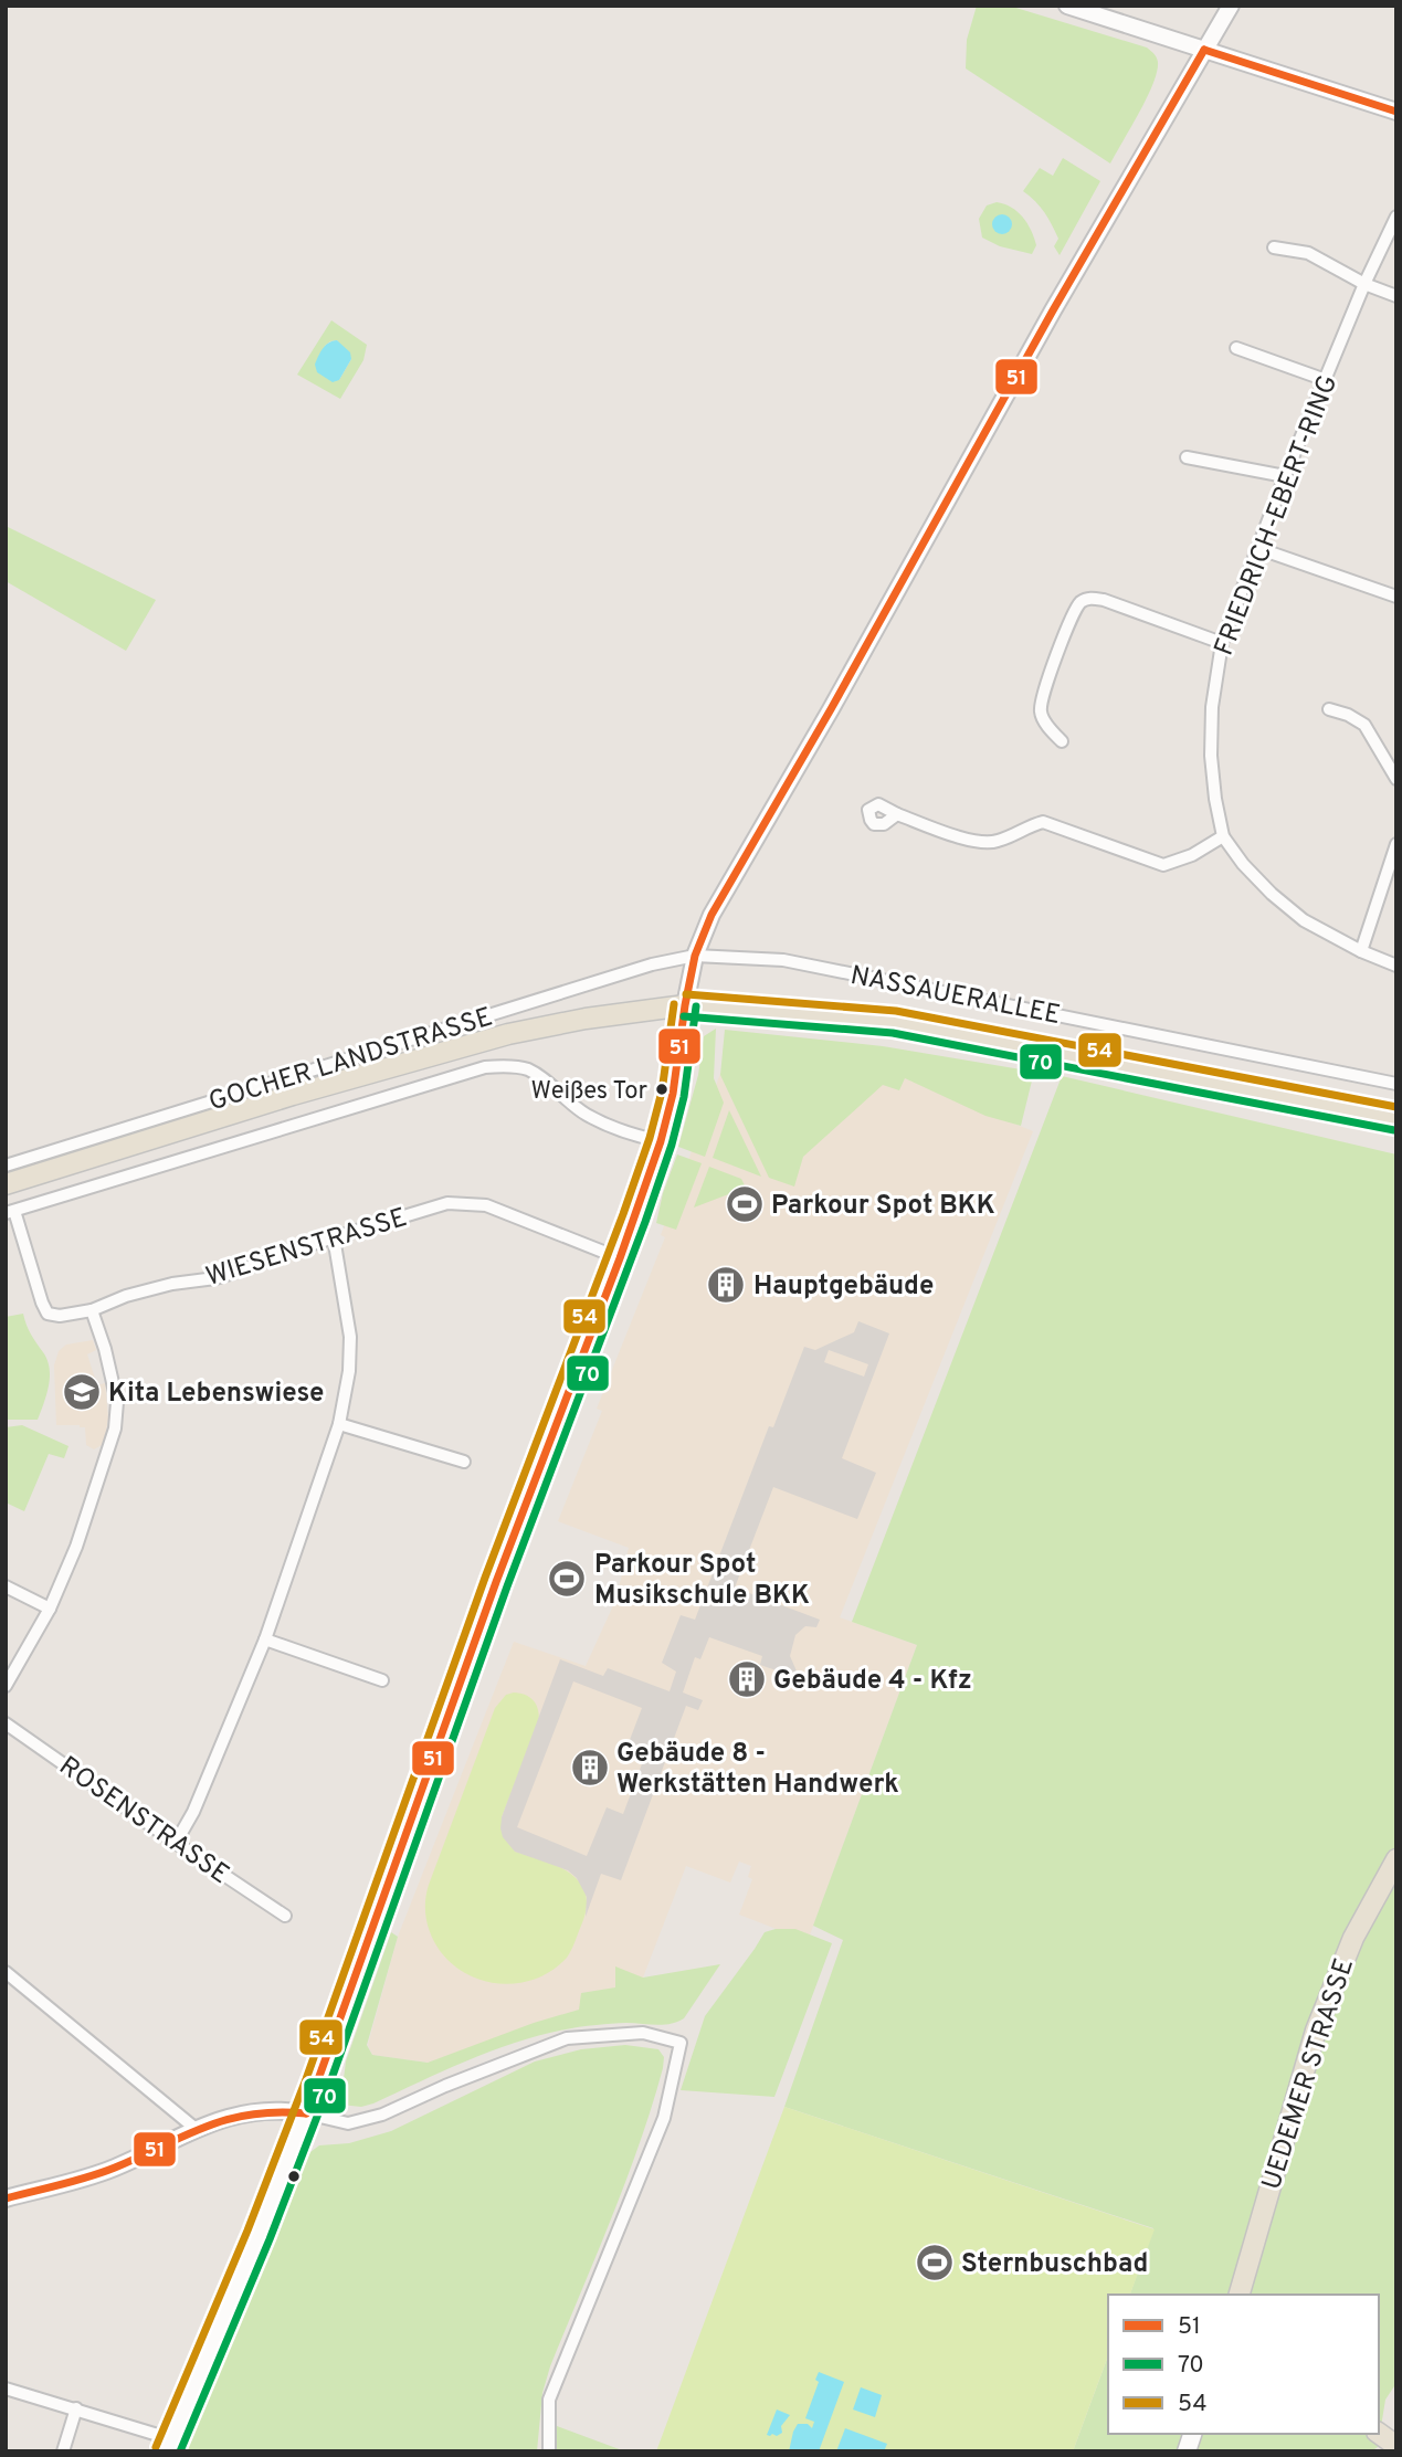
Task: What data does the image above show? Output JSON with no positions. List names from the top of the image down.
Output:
{
  "streets": {
    "main road": ["NASSAUERALLEE", "GOCHER LANDSTRASSE", "UEDEMER STRASSE"],
    "street": ["FRIEDRICH-EBERT-RING", "WIESENSTRASSE", "ROSENSTRASSE"]
  },
  "crossings": [
    ["NASSAUERALLEE", "GOCHER LANDSTRASSE"],
    ["GOCHER LANDSTRASSE", "WIESENSTRASSE"]
  ],
  "places": {
    "other": ["Weißes Tor"],
    "sports": ["Parkour Spot BKK", "Parkour Spot Musikschule BKK", "Sternbuschbad"],
    "building": ["Hauptgebäude", "Gebäude 4 - Kfz", "Gebäude 8 - Werkstätten Handwerk"],
    "school or university": ["Kita Lebenswiese"]
  },
  "lines": ["transit line 51", "transit line 54", "transit line 70"],
  "legend": ["51", "70", "54"]
}
